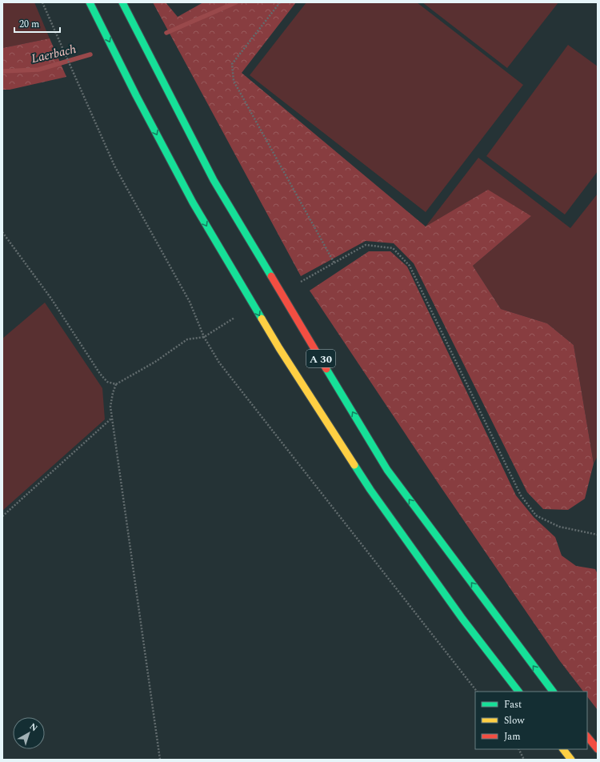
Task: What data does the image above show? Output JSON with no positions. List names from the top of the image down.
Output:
{
  "streets": {
    "highway": ["A 30"]
  },
  "water": ["Laerbach"],
  "legend": ["Fast", "Slow", "Jam"],
  "scale_bar": "20 m",
  "north": "top right"
}
